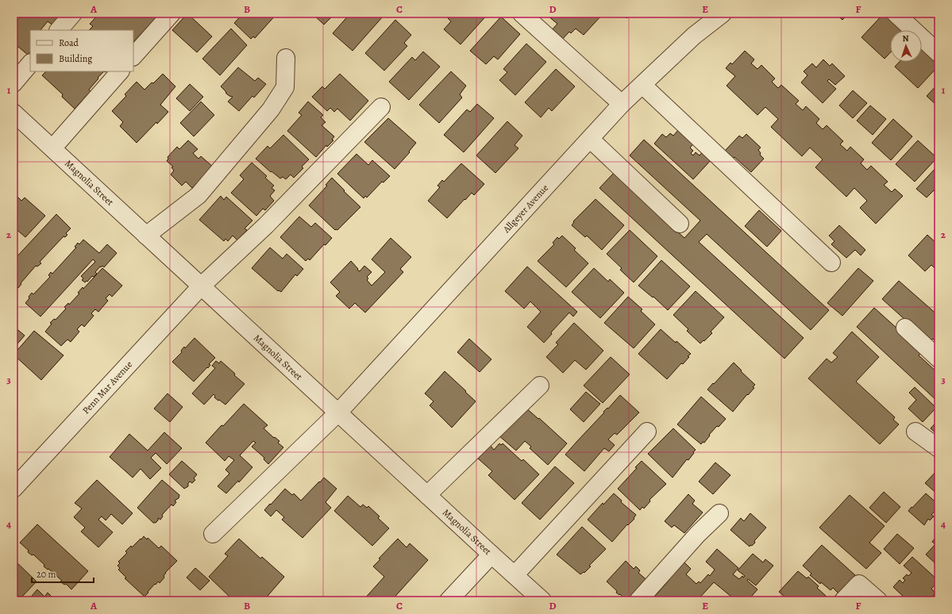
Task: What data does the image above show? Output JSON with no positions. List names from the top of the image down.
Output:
{
  "streets": {
    "street": ["Magnolia Street", "Allgeyer Avenue", "Penn Mar Avenue"]
  },
  "crossings": [
    ["Magnolia Street", "Allgeyer Avenue"],
    ["Magnolia Street", "Penn Mar Avenue"]
  ],
  "legend": ["Road", "Building"],
  "scale_bar": "20 m",
  "north": "top",
  "grid": {
    "columns": [
      "A",
      "B",
      "C",
      "D",
      "E",
      "F"
    ],
    "rows": [
      "1",
      "2",
      "3",
      "4"
    ]
  }
}
